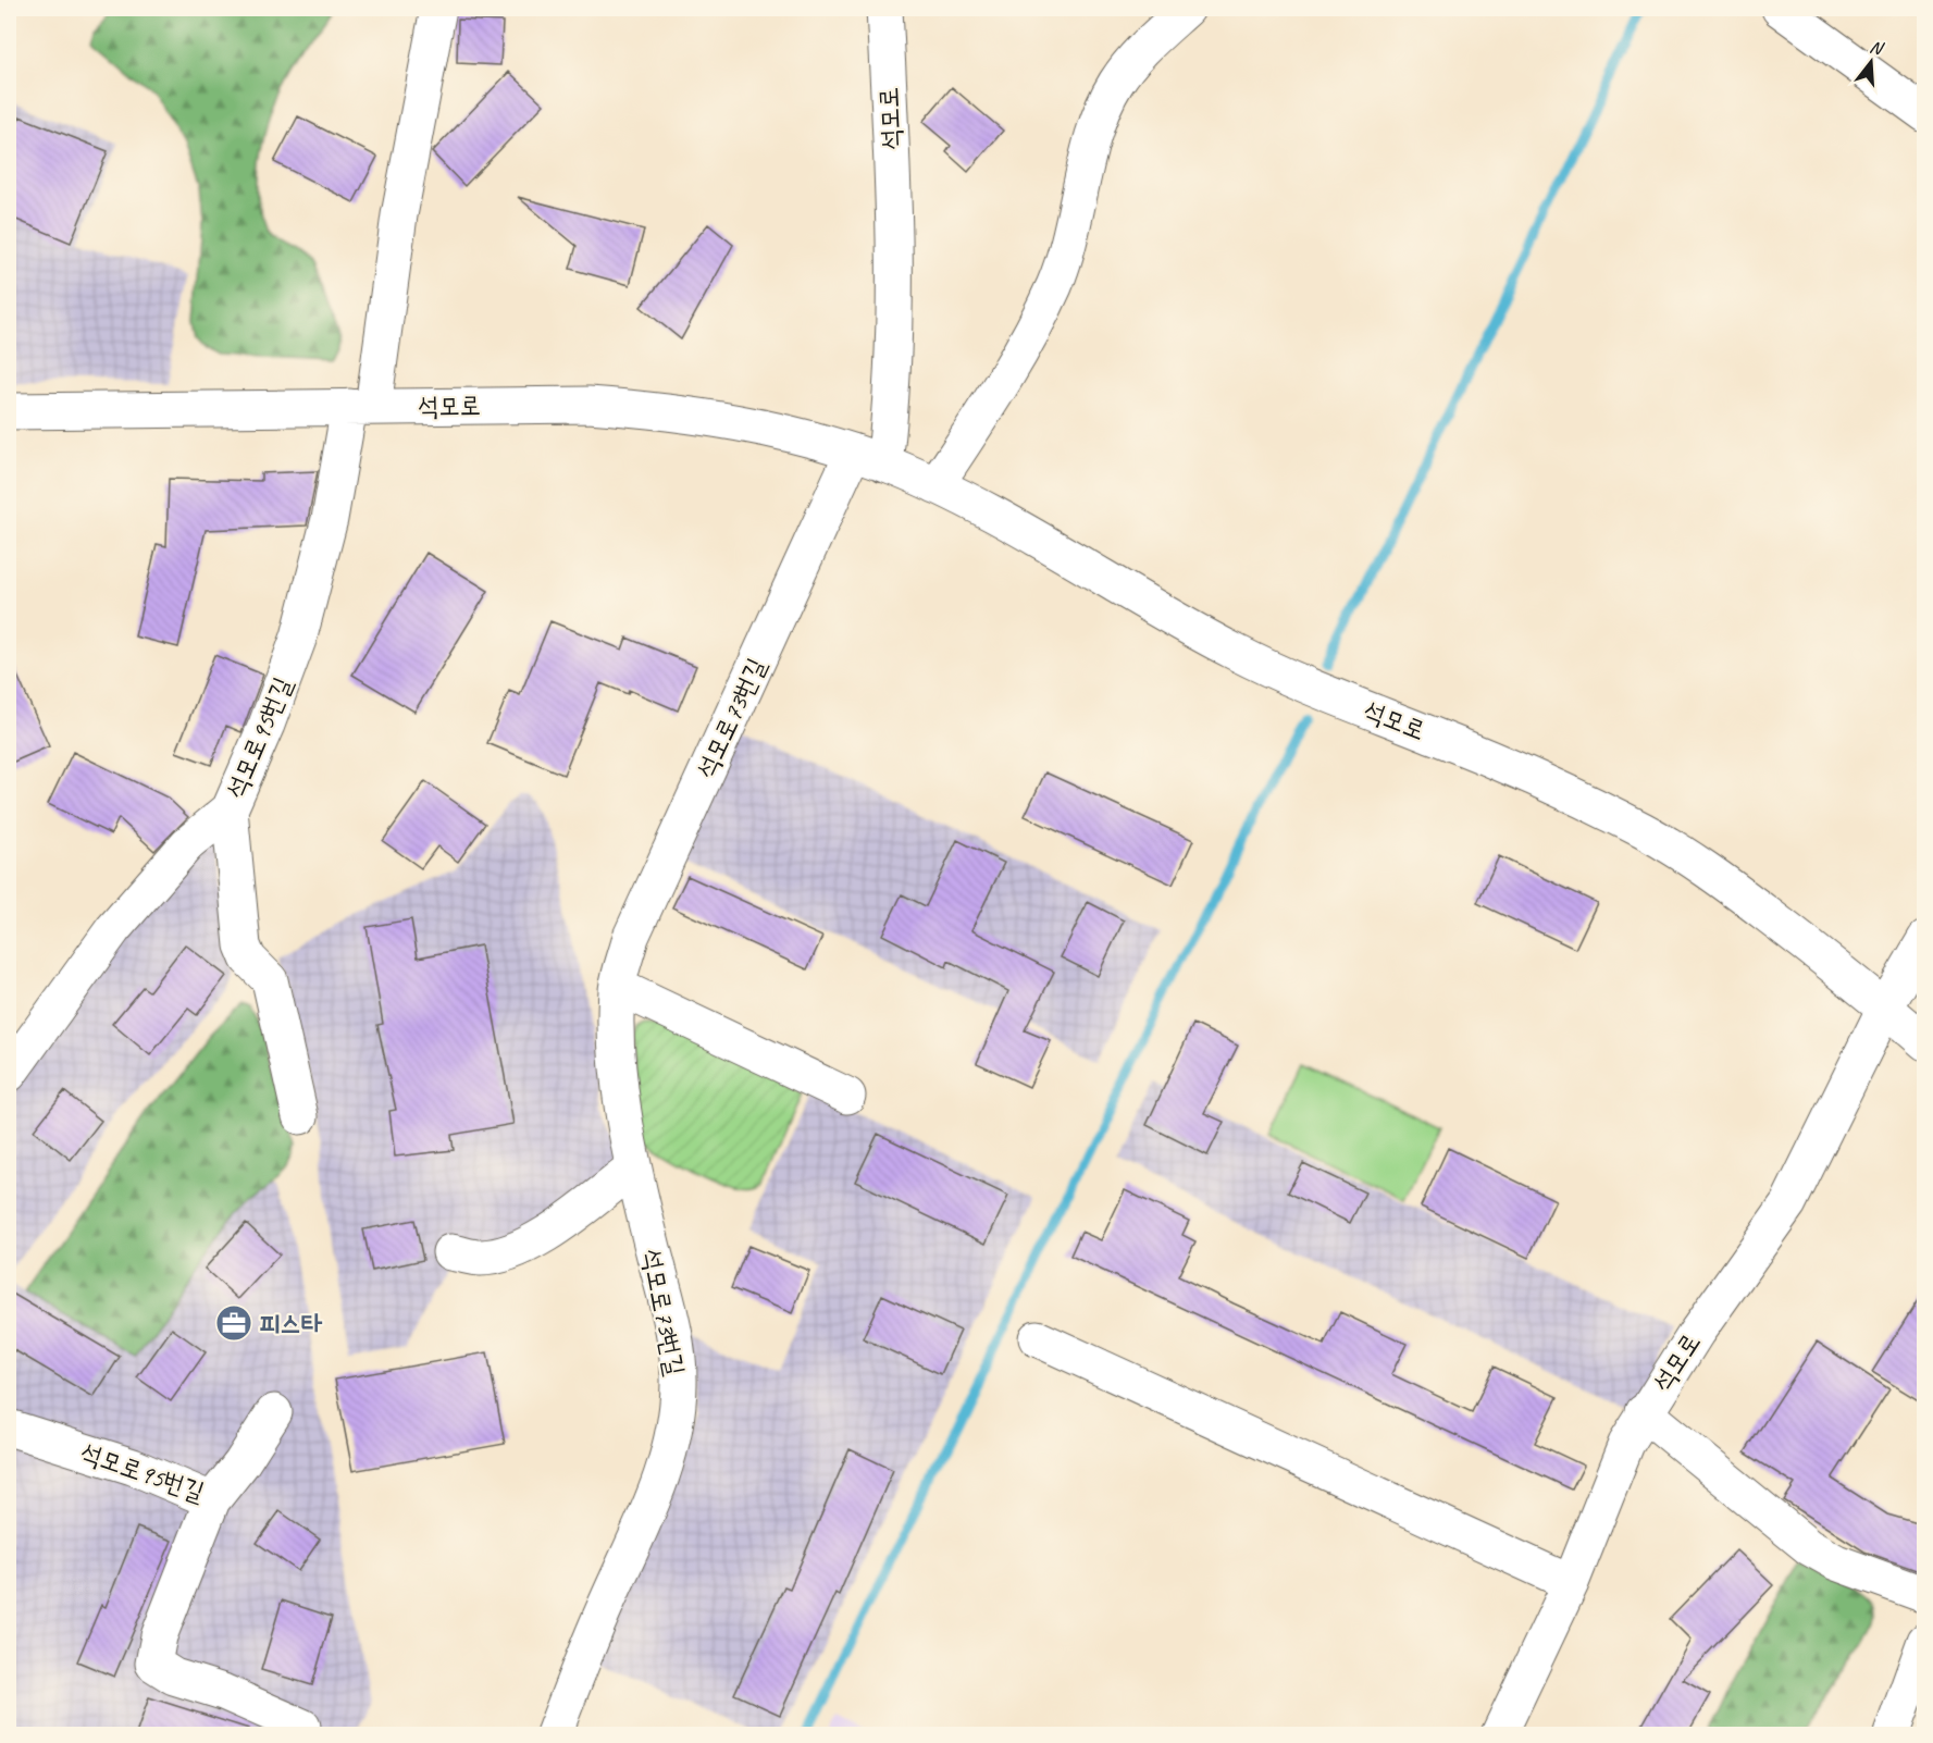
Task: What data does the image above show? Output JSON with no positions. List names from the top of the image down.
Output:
{
  "streets": {
    "street": ["석모로", "석모로73번길", "석모로95번길"]
  },
  "crossings": [
    ["석모로", "석모로73번길"],
    ["석모로", "석모로95번길"]
  ],
  "places": {
    "office": ["피스타"]
  },
  "north": "top"
}
